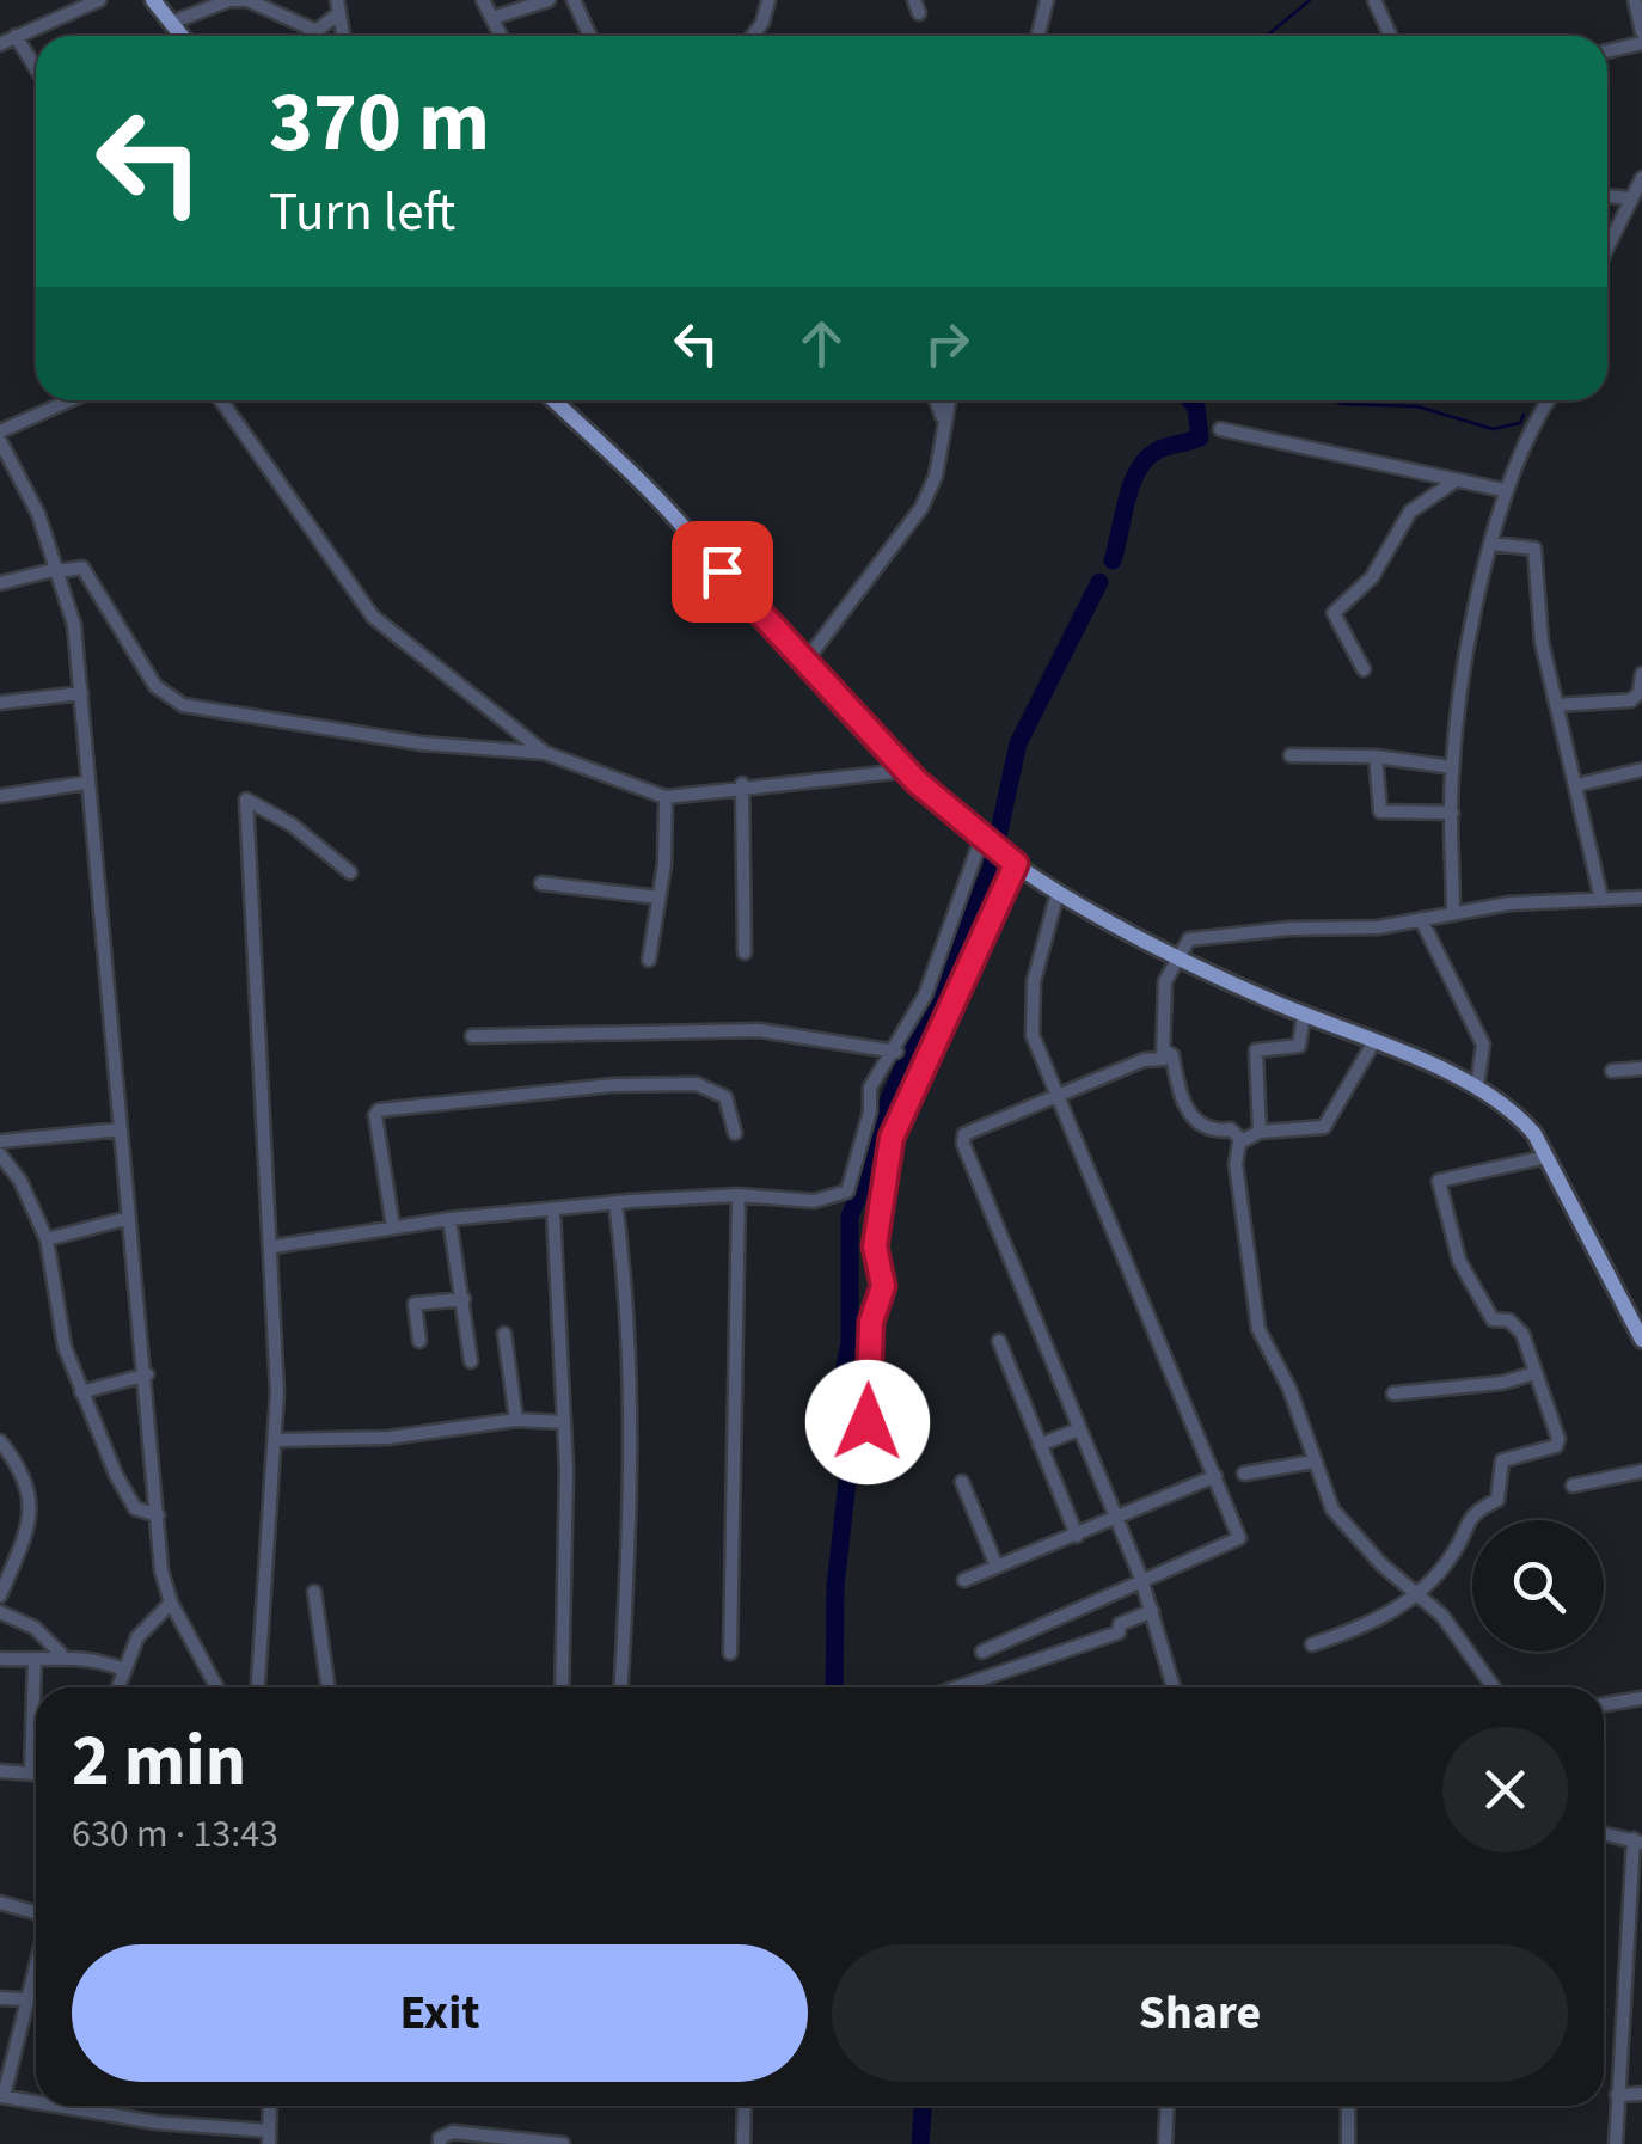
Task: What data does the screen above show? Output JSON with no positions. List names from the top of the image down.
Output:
{
  "page": {
    "turn": ["370 m", "Turn left"],
    "heading": ["2 min", "630 m · 13:43"],
    "buttons": ["Exit", "Share"]
  }
}
